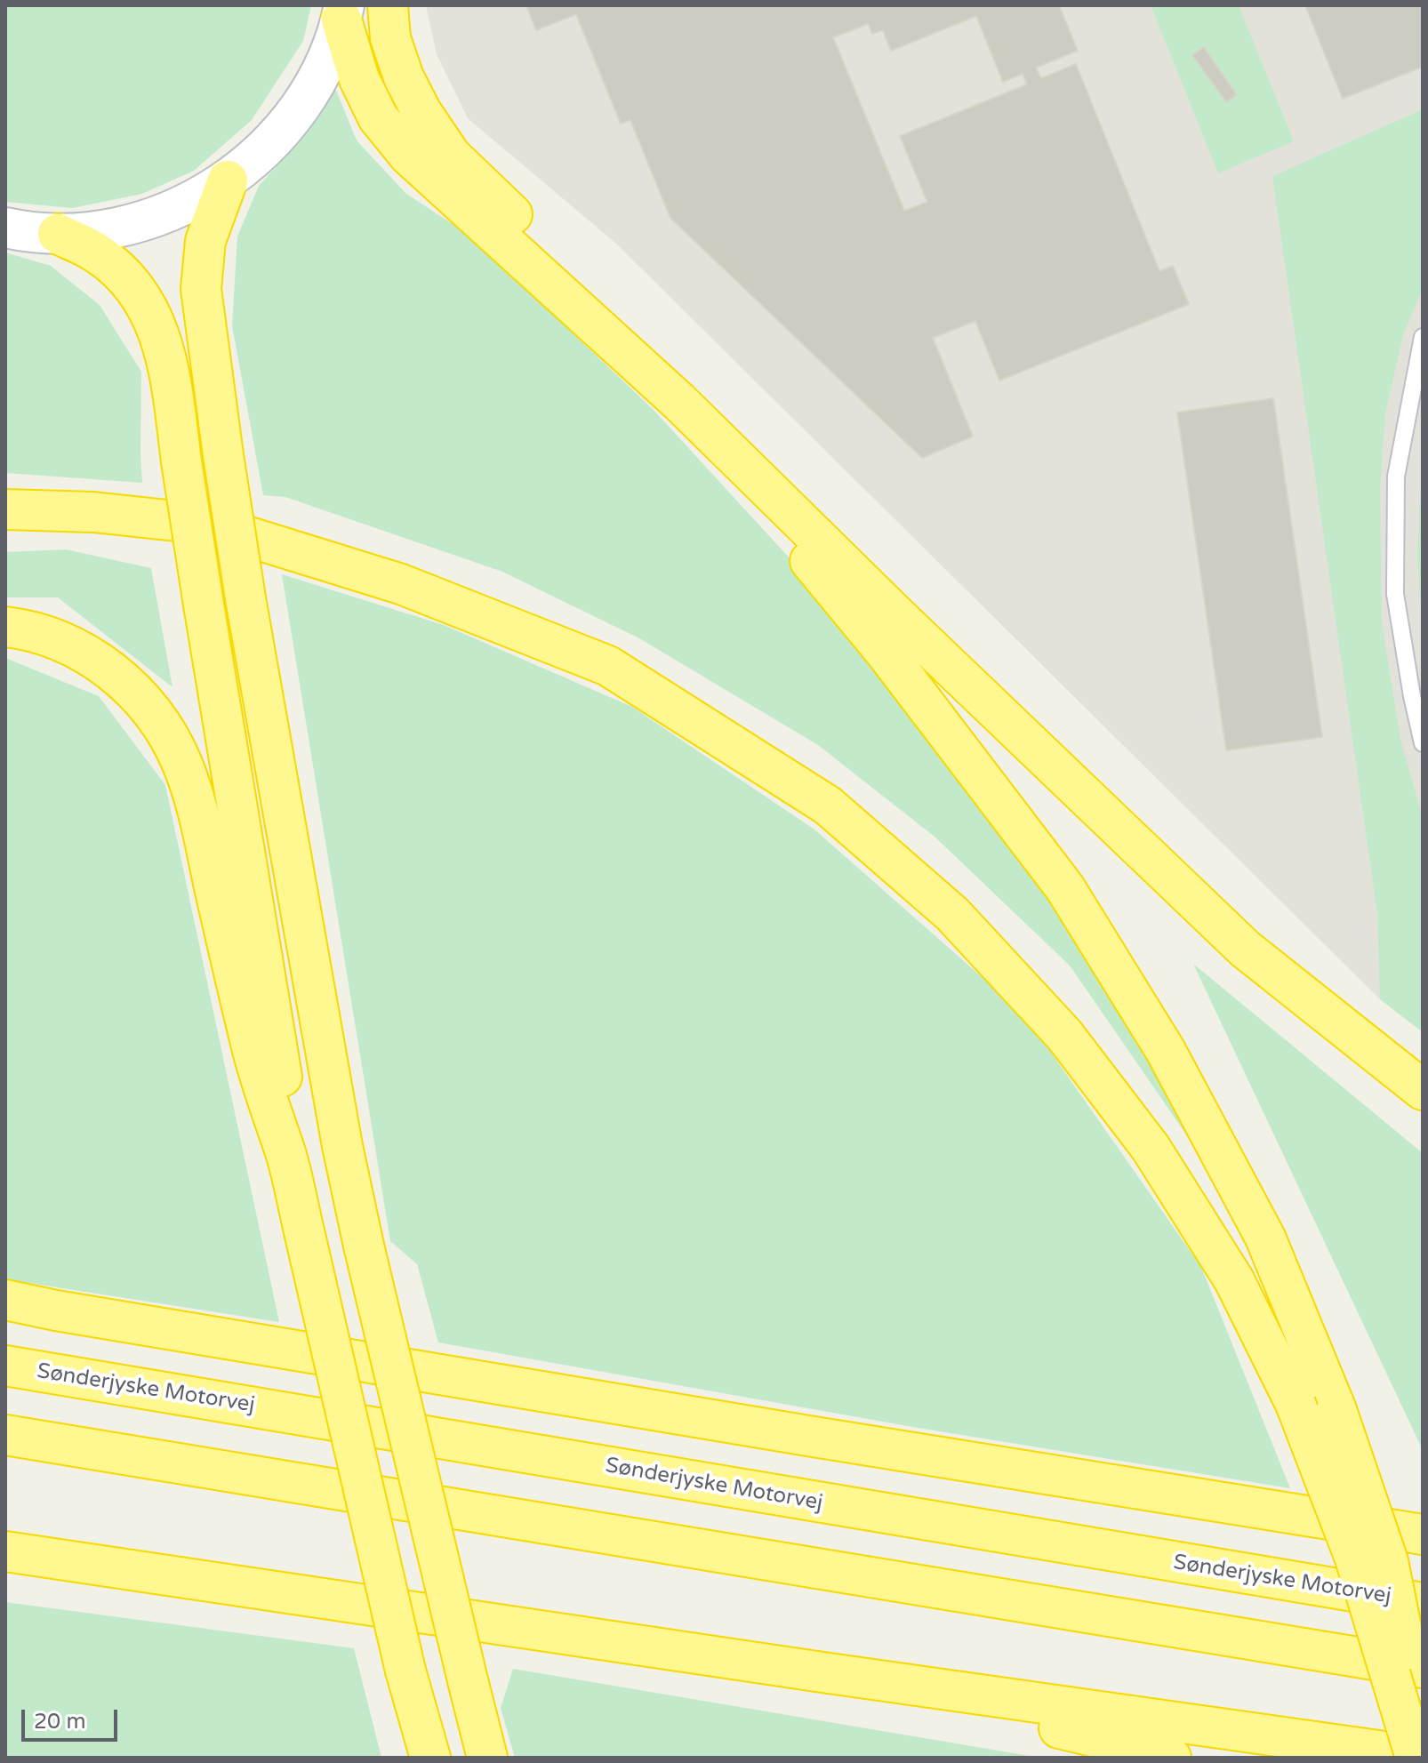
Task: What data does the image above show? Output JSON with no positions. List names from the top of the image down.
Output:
{
  "streets": {
    "highway": ["Sønderjyske Motorvej"]
  },
  "scale_bar": "20 m"
}
